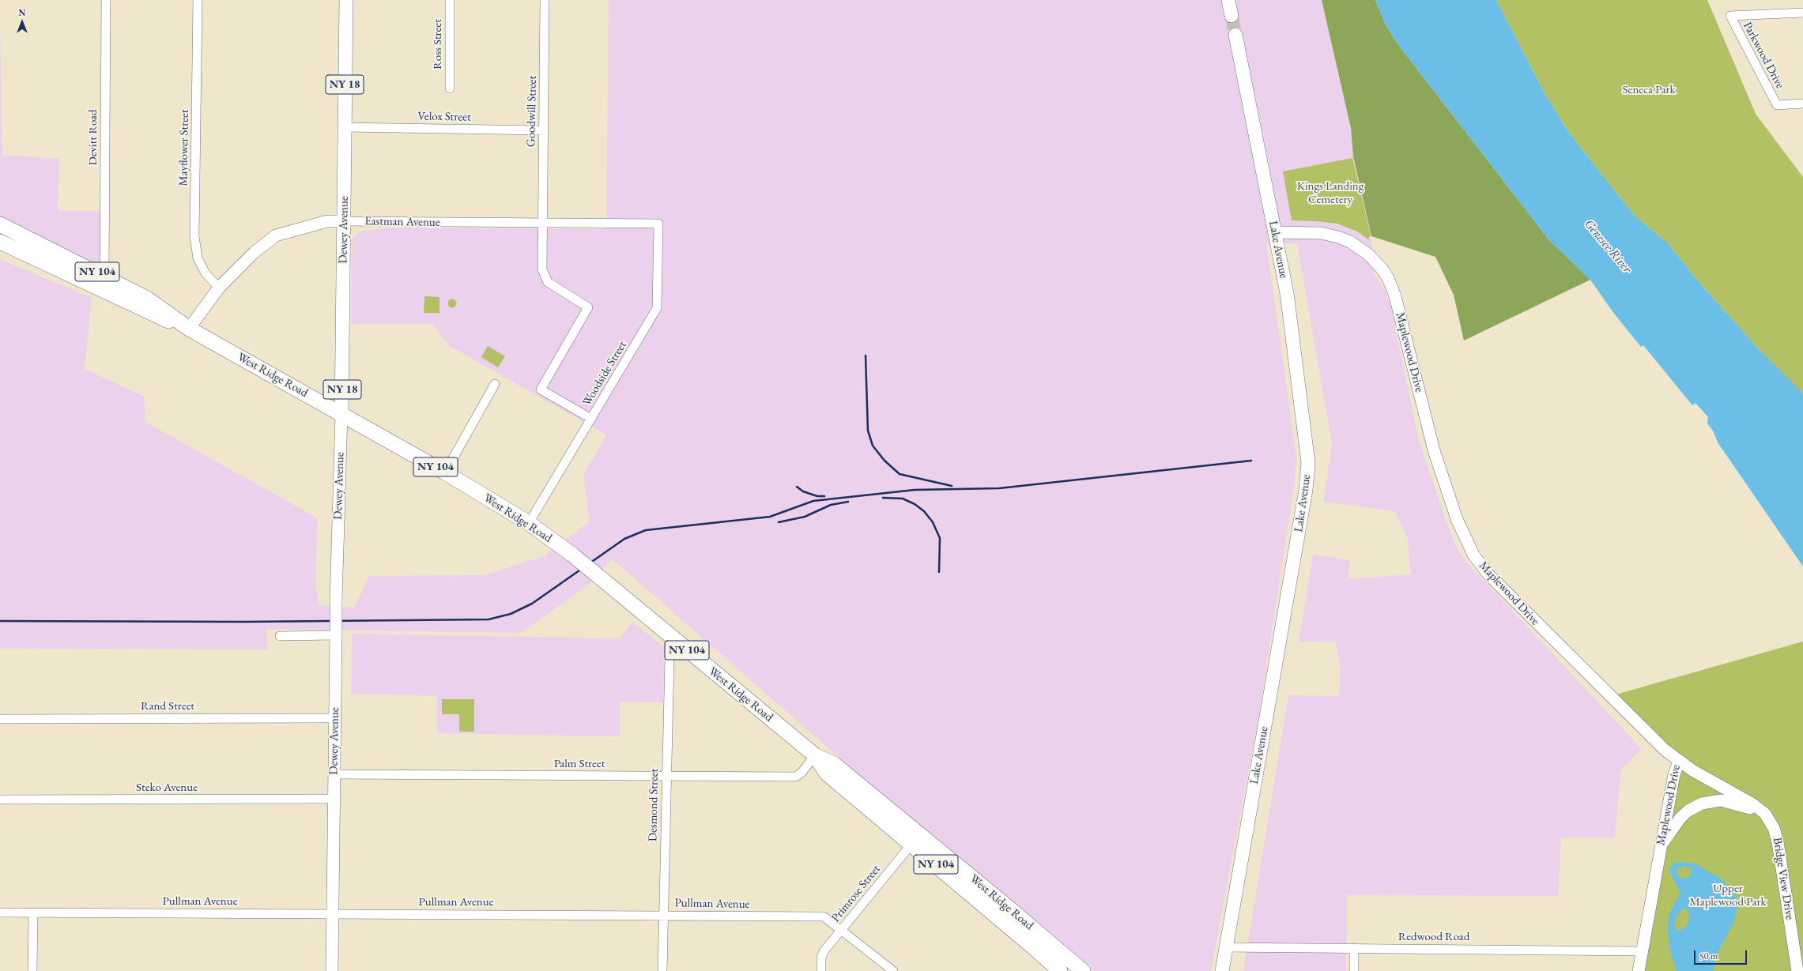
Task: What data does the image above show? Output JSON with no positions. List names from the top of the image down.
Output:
{
  "streets": {
    "highway": ["NY 104", "West Ridge Road"],
    "main road": ["NY 18", "Dewey Avenue", "Lake Avenue"],
    "street": [
      "Ross Street",
      "Parkwood Drive",
      "Goodwill Street",
      "Velox Street",
      "Devitt Road",
      "Mayflower Street",
      "Eastman Avenue",
      "Maplewood Drive",
      "Woodside Street",
      "Rand Street",
      "Palm Street",
      "Steko Avenue",
      "Desmond Street",
      "Bridge View Drive",
      "Primrose Street",
      "Pullman Avenue",
      "Redwood Road"
    ]
  },
  "crossings": [
    ["Goodwill Street", "Velox Street"],
    ["Goodwill Street", "Eastman Avenue"],
    ["Goodwill Street", "Woodside Street"],
    ["Velox Street", "Dewey Avenue"],
    ["Devitt Road", "West Ridge Road"],
    ["Mayflower Street", "Eastman Avenue"],
    ["Eastman Avenue", "Dewey Avenue"],
    ["Eastman Avenue", "Woodside Street"],
    ["Eastman Avenue", "West Ridge Road"],
    ["Dewey Avenue", "West Ridge Road"],
    ["Dewey Avenue", "Rand Street"],
    ["Dewey Avenue", "Palm Street"],
    ["Dewey Avenue", "Steko Avenue"],
    ["Dewey Avenue", "Pullman Avenue"],
    ["Lake Avenue", "Maplewood Drive"],
    ["Lake Avenue", "Redwood Road"],
    ["Maplewood Drive", "Bridge View Drive"],
    ["Maplewood Drive", "Redwood Road"],
    ["Woodside Street", "West Ridge Road"],
    ["West Ridge Road", "Palm Street"],
    ["West Ridge Road", "Desmond Street"],
    ["West Ridge Road", "Primrose Street"],
    ["Palm Street", "Desmond Street"],
    ["Desmond Street", "Pullman Avenue"],
    ["Primrose Street", "Pullman Avenue"]
  ],
  "water": ["Genesee River"],
  "parks": ["Seneca Park", "Kings Landing Cemetery", "Upper Maplewood Park"],
  "scale_bar": "50 m",
  "north": "top"
}
